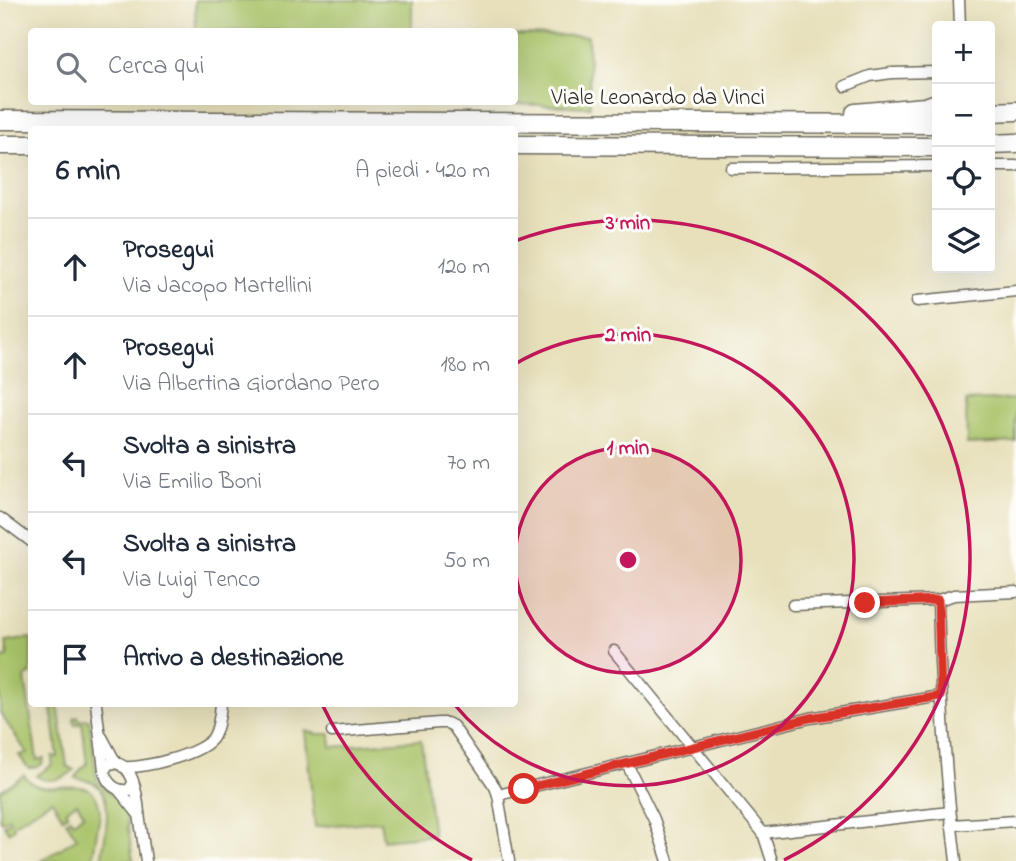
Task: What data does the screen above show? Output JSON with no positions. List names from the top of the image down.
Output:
{
  "streets": {
    "highway": ["Viale Leonardo da Vinci"]
  },
  "page": {
    "map_buttons": ["+", "−"],
    "search": "Cerca qui",
    "heading": ["6 min", "A piedi · 420 m"],
    "list": [
      ["Prosegui", "Via Jacopo Martellini", "120 m"],
      ["Prosegui", "Via Albertina Giordano Pero", "180 m"],
      ["Svolta a sinistra", "Via Emilio Boni", "70 m"],
      ["Svolta a sinistra", "Via Luigi Tenco", "50 m"],
      "Arrivo a destinazione"
    ]
  },
  "rings": ["3 min", "2 min", "1 min"]
}
